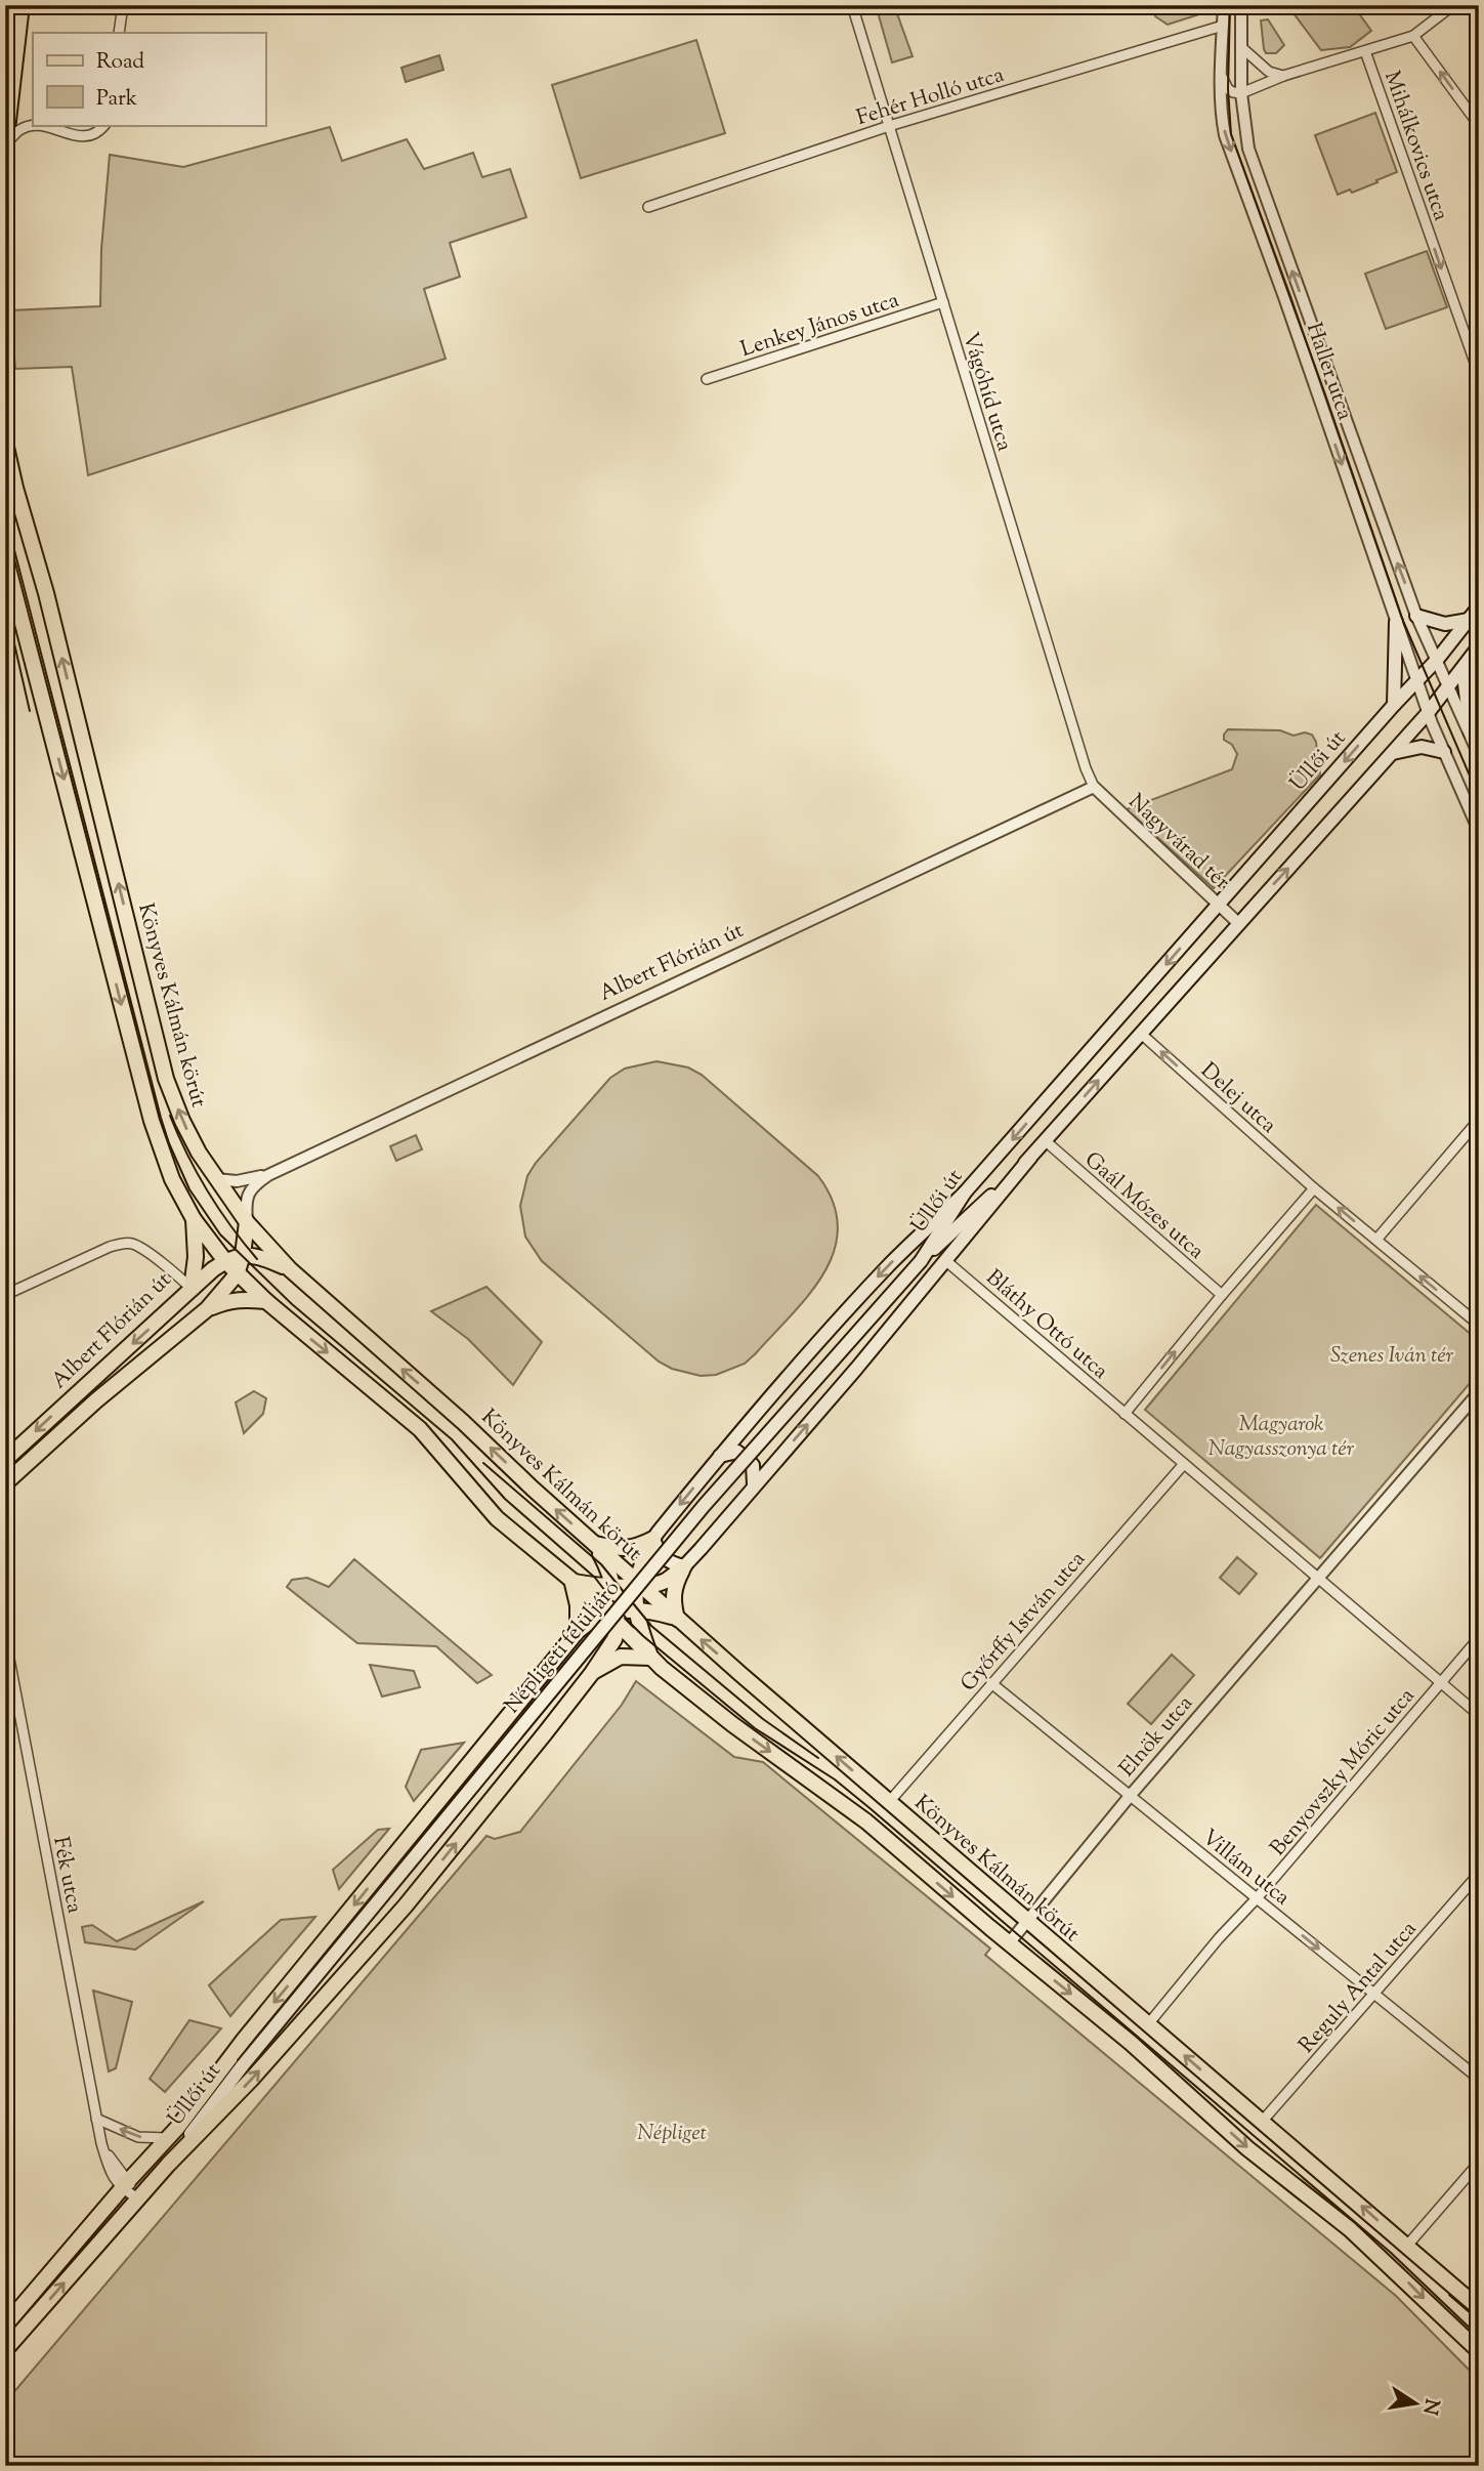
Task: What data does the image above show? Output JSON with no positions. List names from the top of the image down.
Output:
{
  "streets": {
    "main road": [
      "Üllői út",
      "Albert Flórián út",
      "Könyves Kálmán körút",
      "Népligeti felüljáró"
    ],
    "street": [
      "Fehér Holló utca",
      "Mihálkovics utca",
      "Lenkey János utca",
      "Haller utca",
      "Vágóhíd utca",
      "Nagyvárad tér",
      "Delej utca",
      "Gaál Mózes utca",
      "Bláthy Ottó utca",
      "Győrffy István utca",
      "Elnök utca",
      "Benyovszky Móric utca",
      "Villám utca",
      "Fék utca",
      "Reguly Antal utca"
    ]
  },
  "crossings": [
    ["Fehér Holló utca", "Haller utca"],
    ["Fehér Holló utca", "Vágóhíd utca"],
    ["Lenkey János utca", "Vágóhíd utca"],
    ["Haller utca", "Üllői út"],
    ["Vágóhíd utca", "Nagyvárad tér"],
    ["Vágóhíd utca", "Albert Flórián út"],
    ["Üllői út", "Nagyvárad tér"],
    ["Üllői út", "Delej utca"],
    ["Üllői út", "Gaál Mózes utca"],
    ["Üllői út", "Népligeti felüljáró"],
    ["Üllői út", "Fék utca"],
    ["Nagyvárad tér", "Albert Flórián út"],
    ["Albert Flórián út", "Könyves Kálmán körút"],
    ["Könyves Kálmán körút", "Győrffy István utca"],
    ["Könyves Kálmán körút", "Elnök utca"],
    ["Könyves Kálmán körút", "Benyovszky Móric utca"],
    ["Könyves Kálmán körút", "Reguly Antal utca"],
    ["Győrffy István utca", "Villám utca"],
    ["Elnök utca", "Villám utca"],
    ["Benyovszky Móric utca", "Villám utca"],
    ["Villám utca", "Reguly Antal utca"]
  ],
  "one_way": ["Delej utca"],
  "parks": ["Szenes Iván tér", "Magyarok Nagyasszonya tér", "Népliget"],
  "legend": ["Road", "Park"],
  "north": "right"
}
